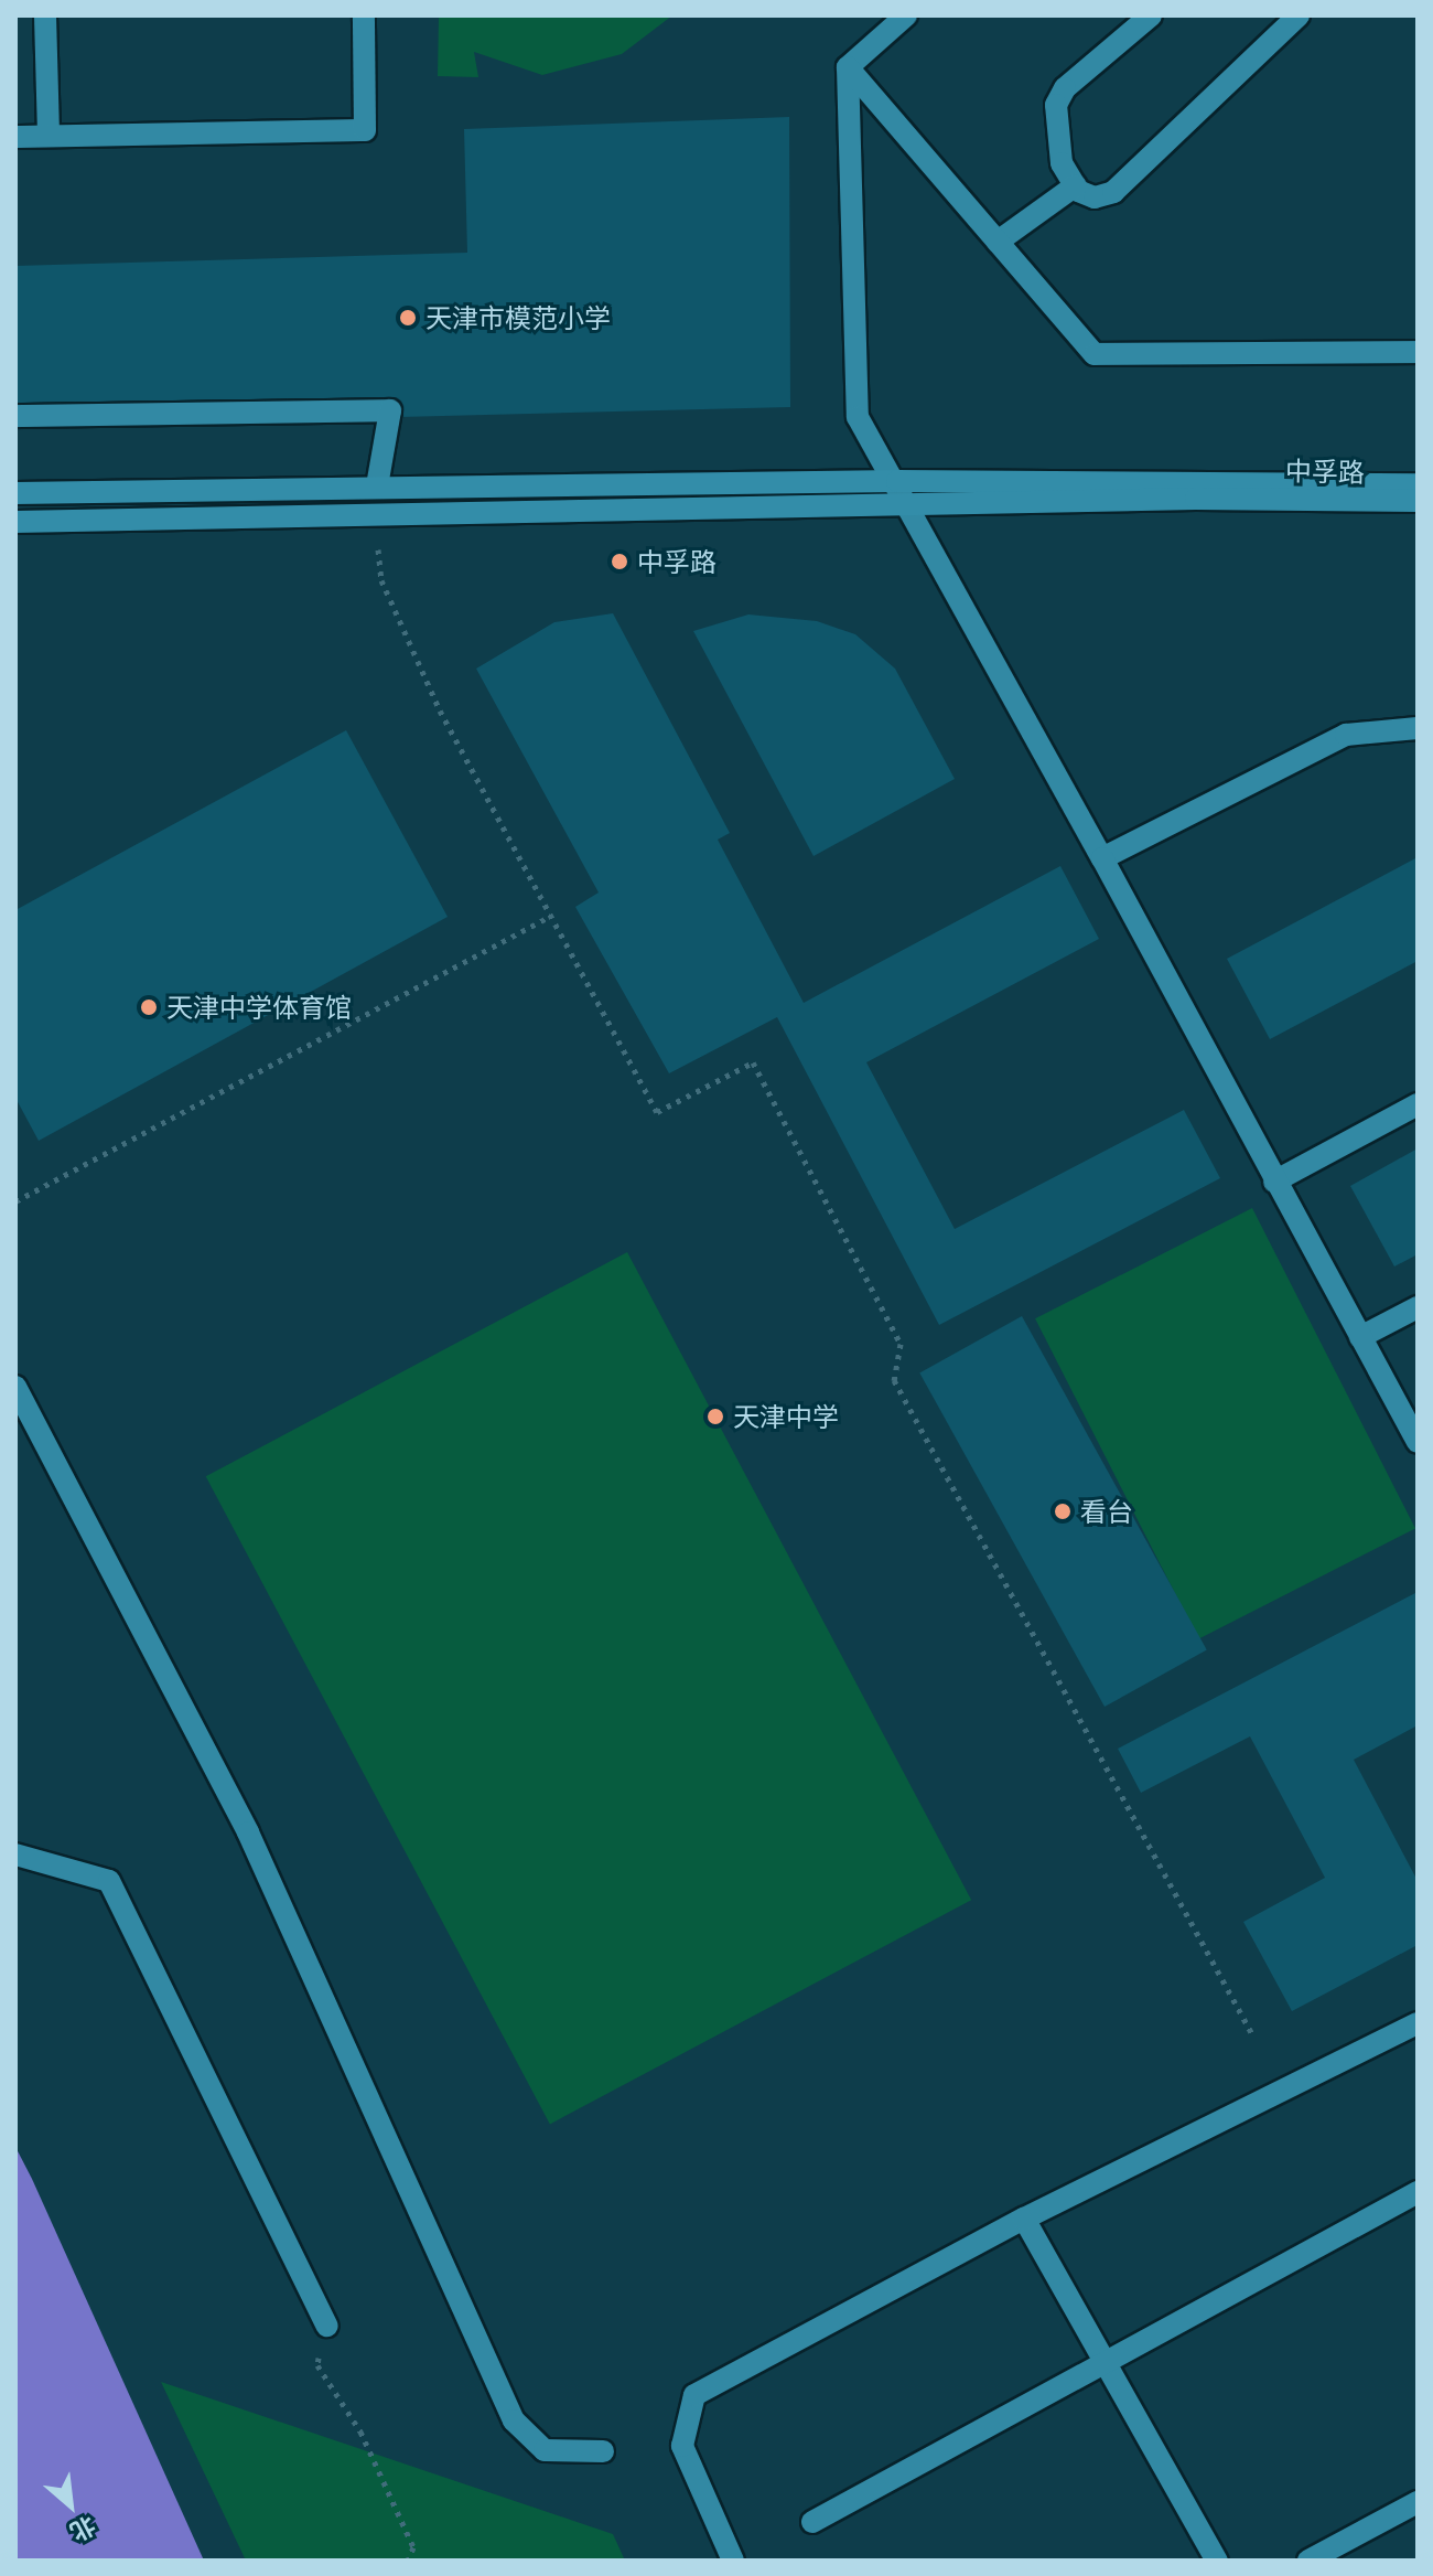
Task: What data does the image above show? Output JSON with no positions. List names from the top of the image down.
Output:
{
  "streets": {
    "main road": ["中孚路"]
  },
  "places": [
    "天津市模范小学",
    "中孚路",
    "天津中学体育馆",
    "天津中学",
    "看台"
  ],
  "north": "bottom right"
}
